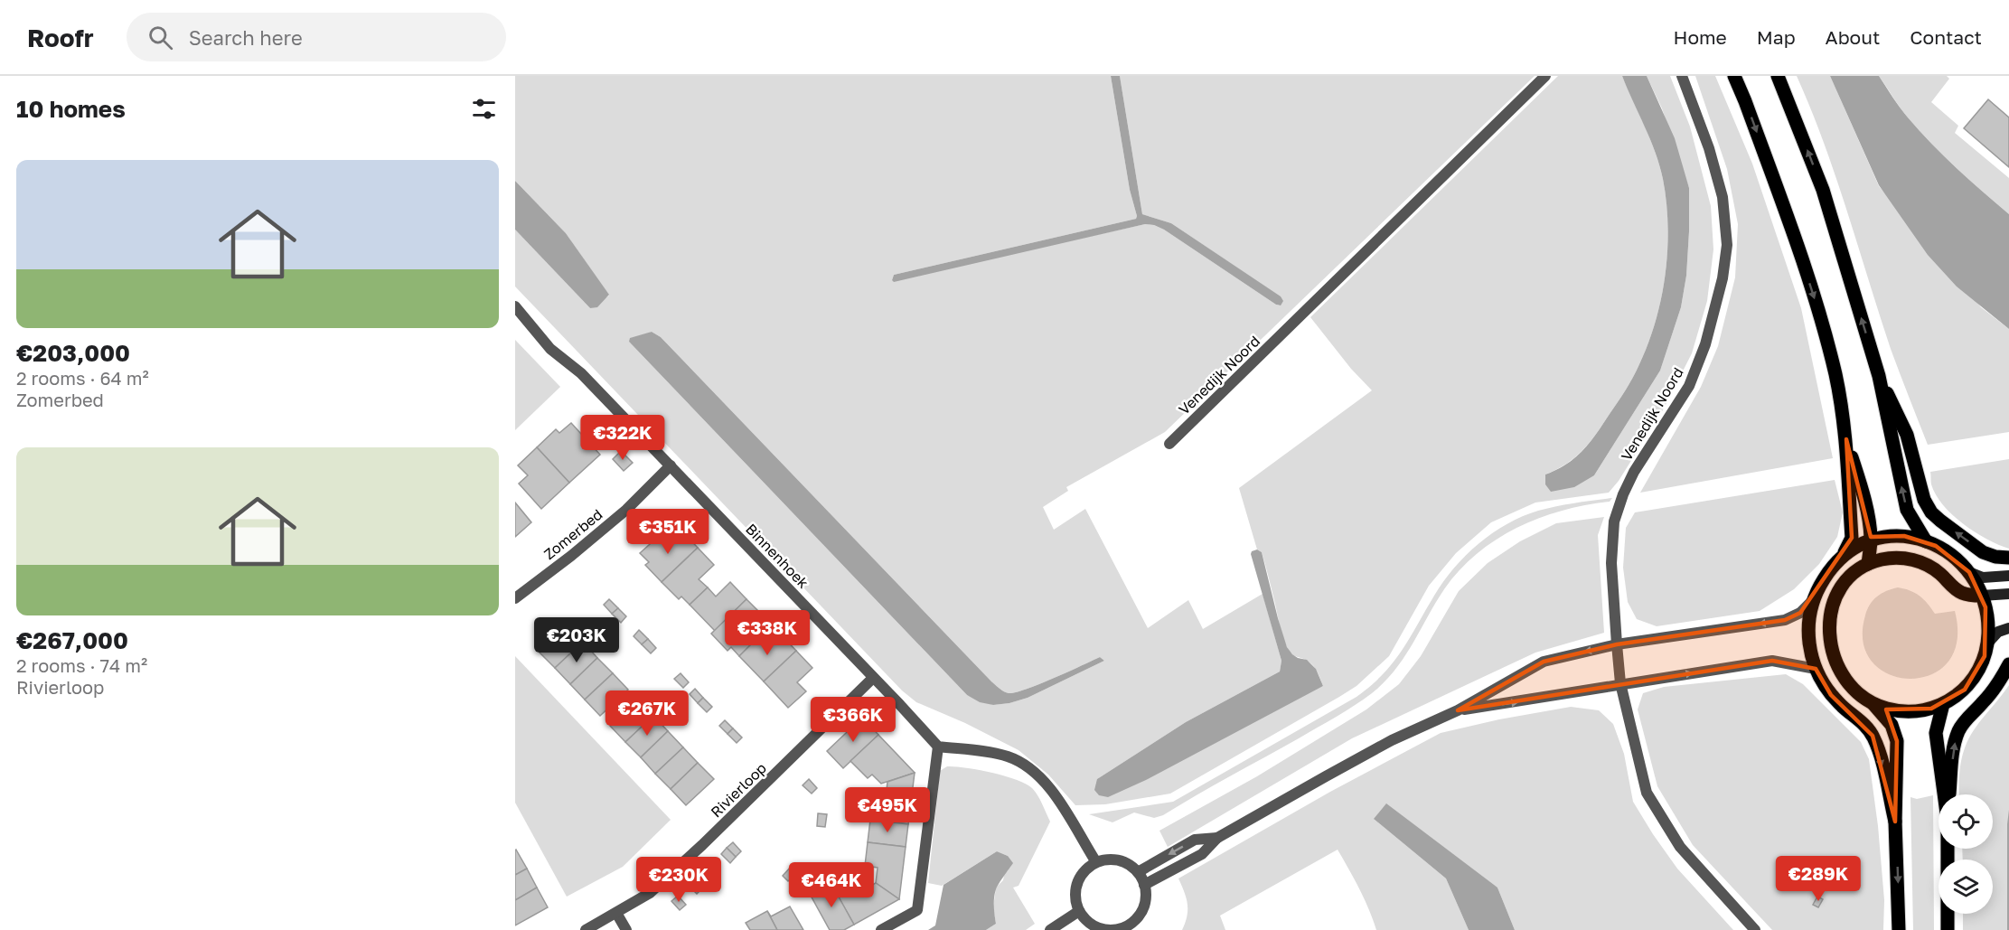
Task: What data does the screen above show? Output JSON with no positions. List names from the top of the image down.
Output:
{
  "streets": {
    "street": [
      "Venedijk Noord",
      "Zomerbed",
      "Binnenhoek",
      "Rivierloop"
    ]
  },
  "crossings": [
    ["Zomerbed", "Binnenhoek"],
    ["Binnenhoek", "Rivierloop"]
  ],
  "page": {
    "header": "Roofr",
    "search": "Search here",
    "nav": [
      "Home",
      "Map",
      "About",
      "Contact"
    ],
    "heading": "10 homes",
    "list": [
      {
        "name": "€203,000",
        "note": "2 rooms · 64 m² · Zomerbed"
      },
      {
        "name": "€267,000",
        "note": "2 rooms · 74 m² · Rivierloop"
      }
    ],
    "price": [
      "€322K",
      "€351K",
      "€338K",
      "€203K",
      "€267K",
      "€366K",
      "€495K",
      "€289K",
      "€230K",
      "€464K"
    ]
  }
}
